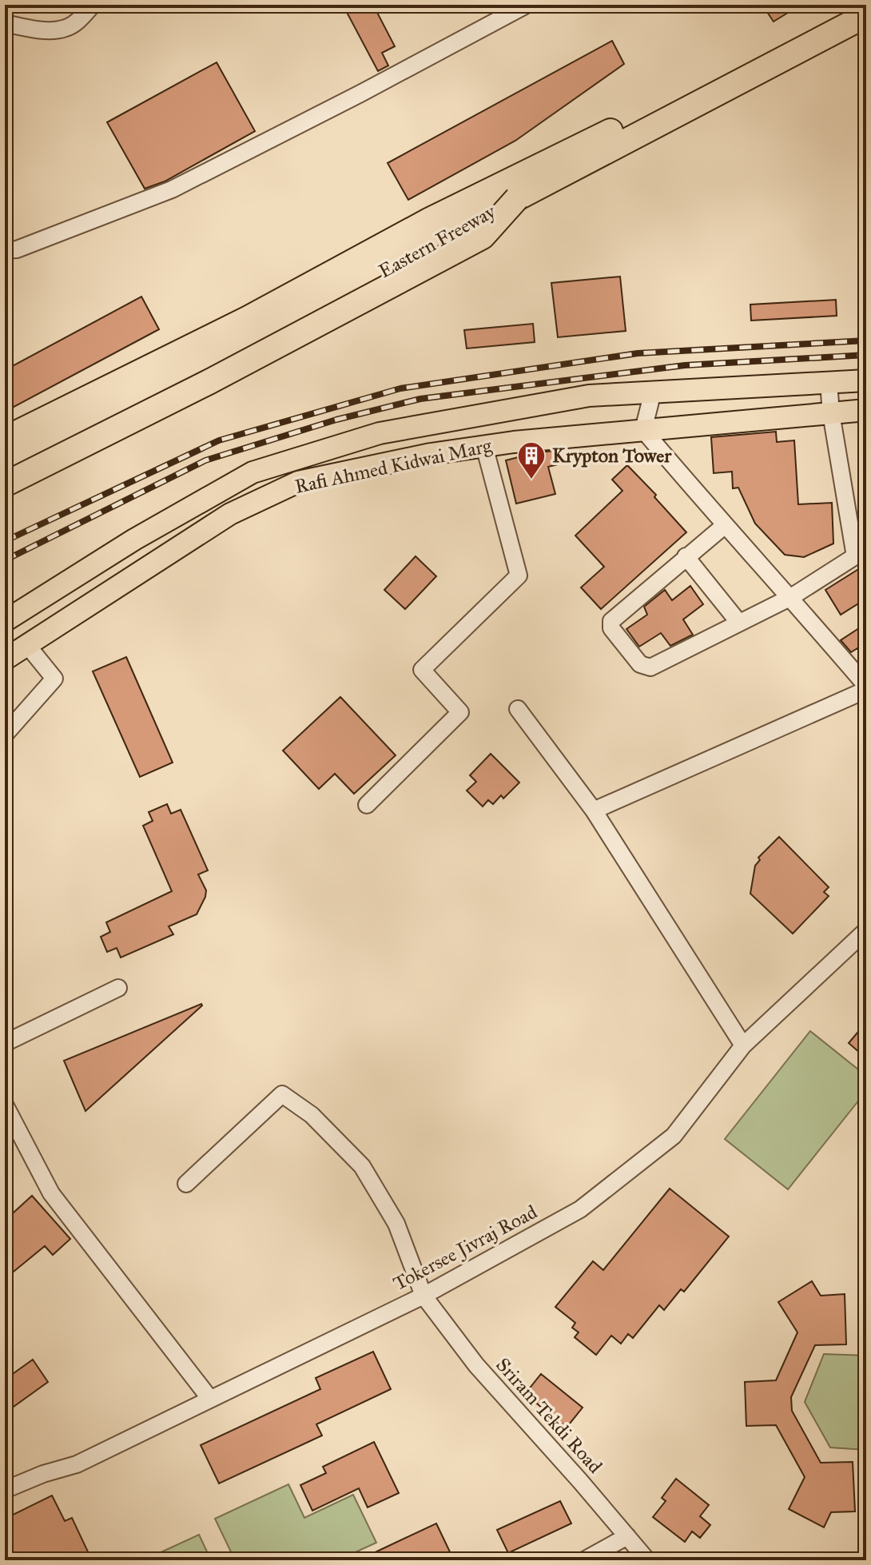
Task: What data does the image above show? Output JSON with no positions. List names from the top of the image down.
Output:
{
  "streets": {
    "highway": ["Eastern Freeway"],
    "main road": ["Rafi Ahmed Kidwai Marg"],
    "street": ["Tokersee Jivraj Road", "Sriram Tekdi Road"]
  },
  "crossings": [
    ["Tokersee Jivraj Road", "Sriram Tekdi Road"]
  ],
  "places": {
    "building": ["Krypton Tower"]
  }
}
